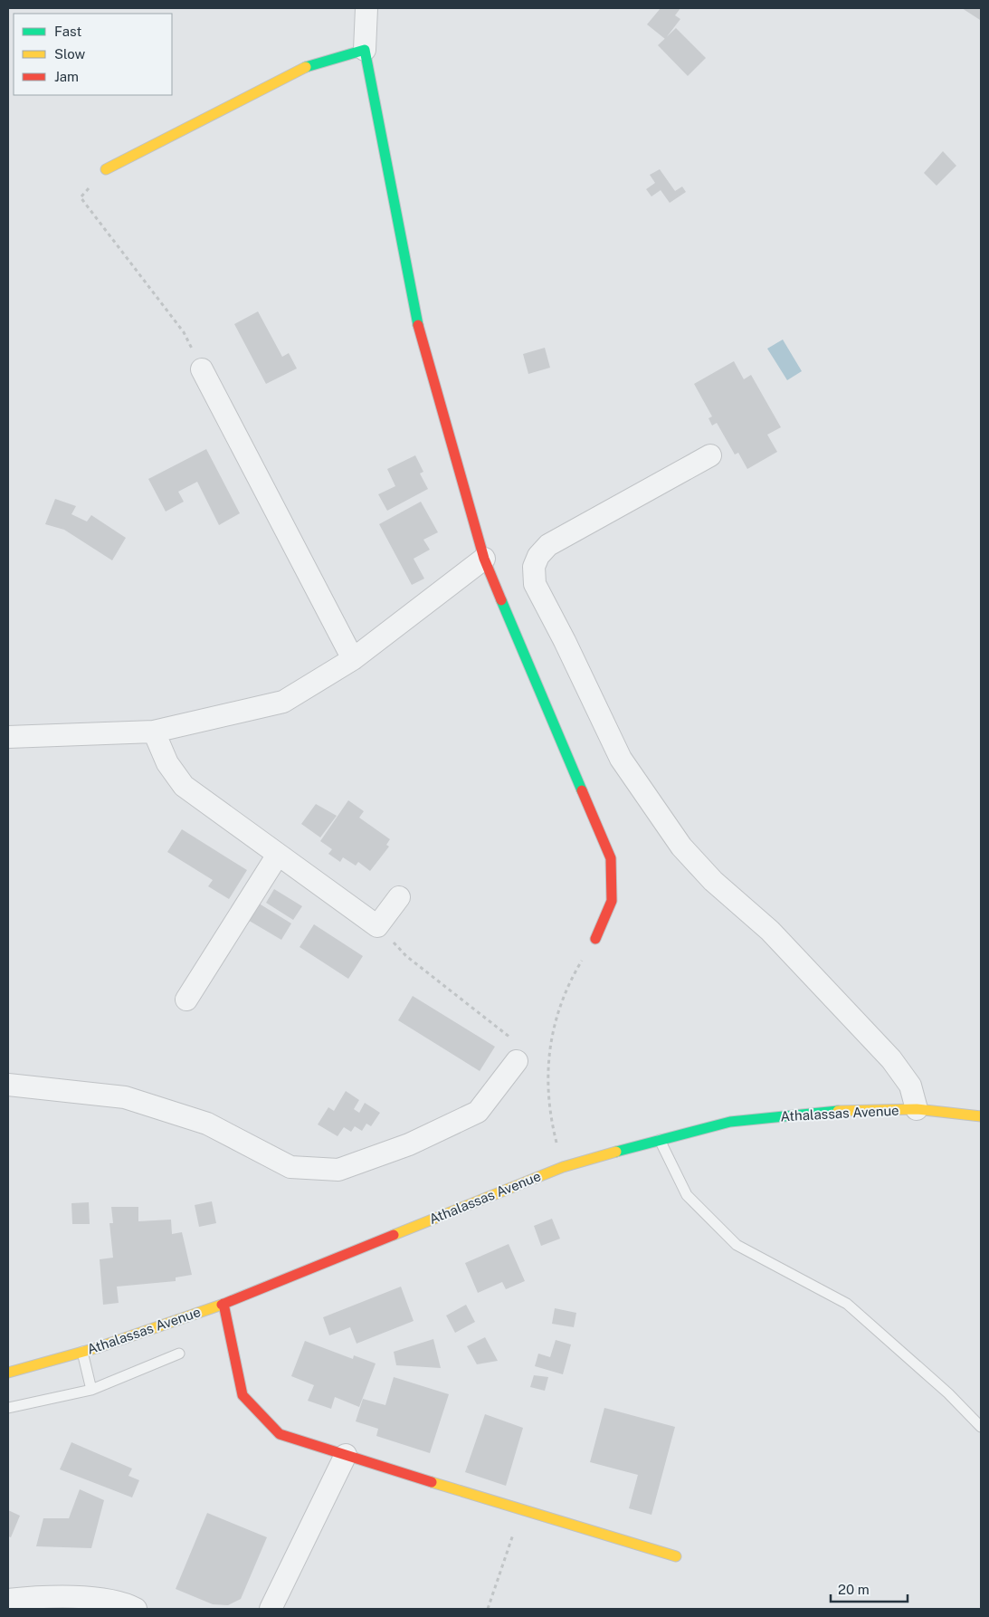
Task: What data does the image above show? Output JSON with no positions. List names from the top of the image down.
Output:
{
  "streets": {
    "street": ["Athalassas Avenue"]
  },
  "legend": ["Fast", "Slow", "Jam"],
  "scale_bar": "20 m"
}
